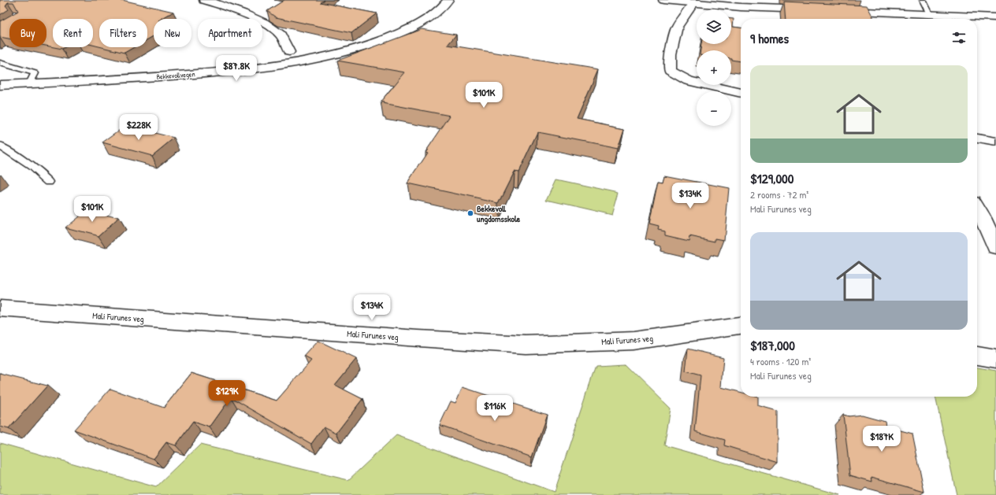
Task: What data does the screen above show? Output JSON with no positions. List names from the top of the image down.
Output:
{
  "streets": {
    "street": ["Bekkevollvegen", "Mali Furunes veg"]
  },
  "places": ["Bekkevoll ungdomsskole"],
  "page": {
    "map_buttons": ["+", "−"],
    "chip": [
      "Buy",
      "Rent",
      "Filters",
      "New",
      "Apartment"
    ],
    "heading": "9 homes",
    "price": [
      "$87.8K",
      "$101K",
      "$228K",
      "$134K",
      "$101K",
      "$134K",
      "$129K",
      "$116K",
      "$187K"
    ],
    "list": [
      {
        "name": "$129,000",
        "note": "2 rooms · 72 m² · Mali Furunes veg"
      },
      {
        "name": "$187,000",
        "note": "4 rooms · 120 m² · Mali Furunes veg"
      }
    ]
  }
}
